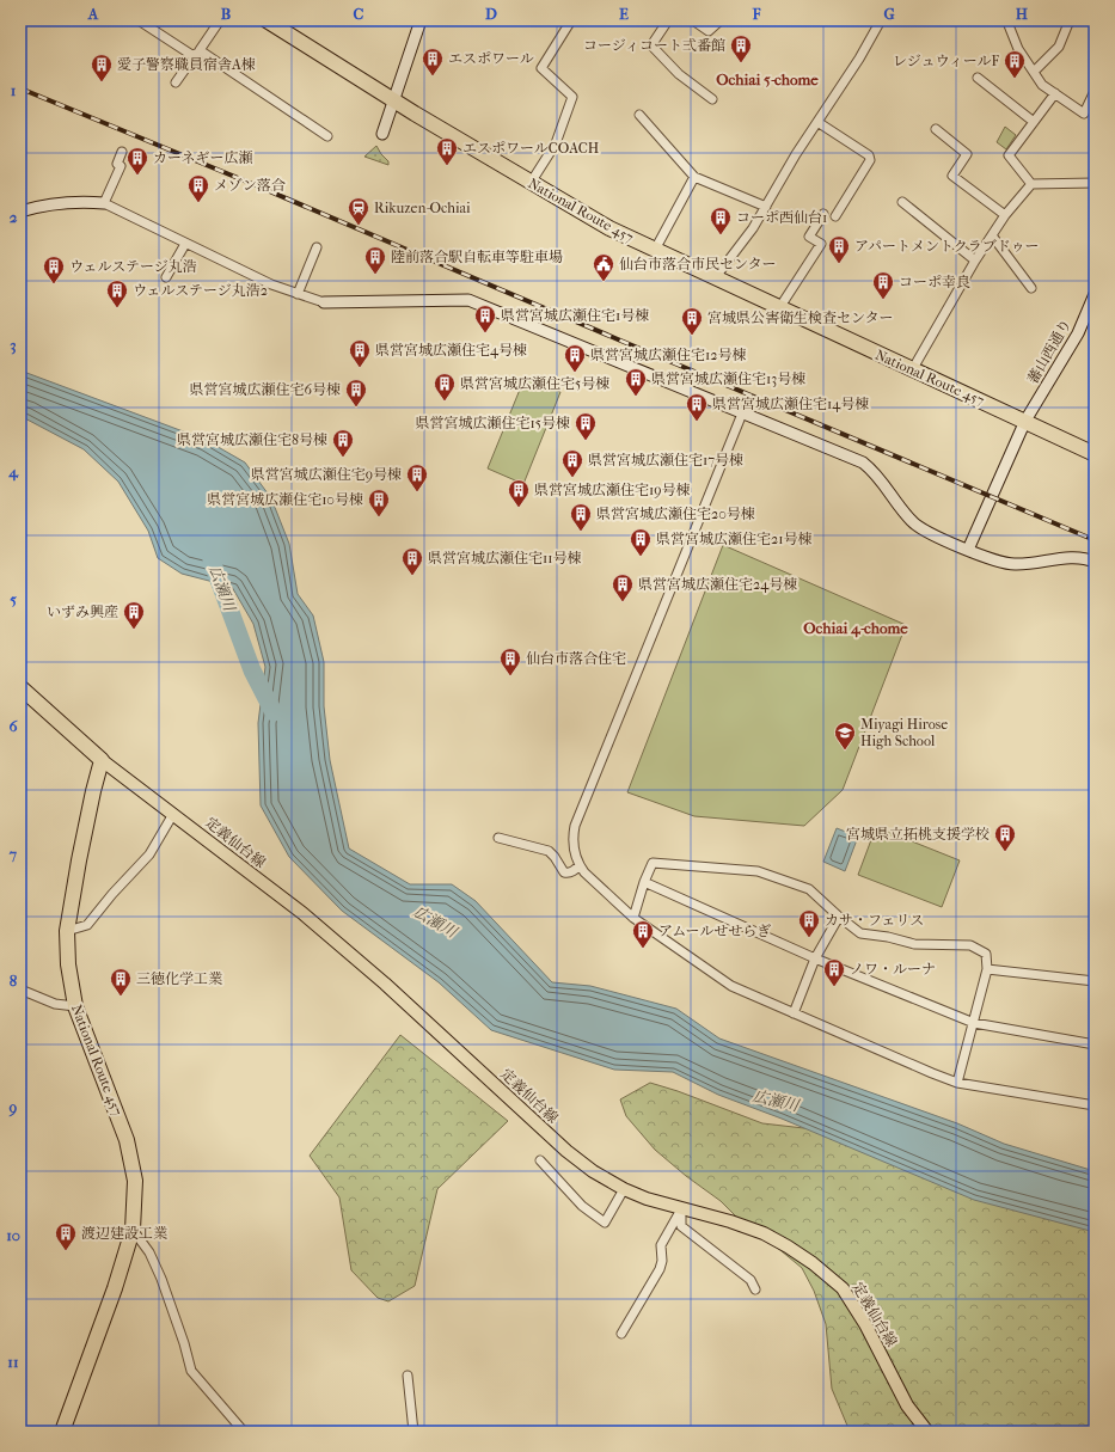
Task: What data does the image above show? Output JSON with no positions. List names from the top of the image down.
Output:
{
  "streets": {
    "highway": ["National Route 457"],
    "main road": ["定義仙台線"],
    "street": ["蕃山西通り"]
  },
  "crossings": [
    ["National Route 457", "蕃山西通り"],
    ["National Route 457", "定義仙台線"]
  ],
  "districts": ["Ochiai 5-chome", "Ochiai 4-chome"],
  "water": ["広瀬川"],
  "places": {
    "building": [
      "コージィコート弍番館",
      "エスポワール",
      "レジュウィールF",
      "愛子警察職員宿舎A棟",
      "エスポワールCOACH",
      "カーネギー広瀬",
      "メゾン落合",
      "コーポ西仙台1",
      "アパートメントクラブドゥー",
      "陸前落合駅自転車等駐車場",
      "ウェルステージ丸浩",
      "コーポ幸良",
      "ウェルステージ丸浩2",
      "県営宮城広瀬住宅1号棟",
      "宮城県公害衛生検査センター",
      "県営宮城広瀬住宅4号棟",
      "県営宮城広瀬住宅12号棟",
      "県営宮城広瀬住宅13号棟",
      "県営宮城広瀬住宅5号棟",
      "県営宮城広瀬住宅6号棟",
      "県営宮城広瀬住宅14号棟",
      "県営宮城広瀬住宅15号棟",
      "県営宮城広瀬住宅8号棟",
      "県営宮城広瀬住宅17号棟",
      "県営宮城広瀬住宅9号棟",
      "県営宮城広瀬住宅19号棟",
      "県営宮城広瀬住宅10号棟",
      "県営宮城広瀬住宅20号棟",
      "県営宮城広瀬住宅21号棟",
      "県営宮城広瀬住宅11号棟",
      "県営宮城広瀬住宅24号棟",
      "いずみ興産",
      "仙台市落合住宅",
      "宮城県立拓桃支援学校",
      "カサ・フェリス",
      "アムールせせらぎ",
      "ノワ・ルーナ",
      "三徳化学工業",
      "渡辺建設工業"
    ],
    "station": ["Rikuzen-Ochiai"],
    "public building": ["仙台市落合市民センター"],
    "school or university": ["Miyagi Hirose High School"]
  },
  "grid": {
    "columns": [
      "A",
      "B",
      "C",
      "D",
      "E",
      "F",
      "G",
      "H"
    ],
    "rows": [
      "1",
      "2",
      "3",
      "4",
      "5",
      "6",
      "7",
      "8",
      "9",
      "10",
      "11"
    ]
  }
}
